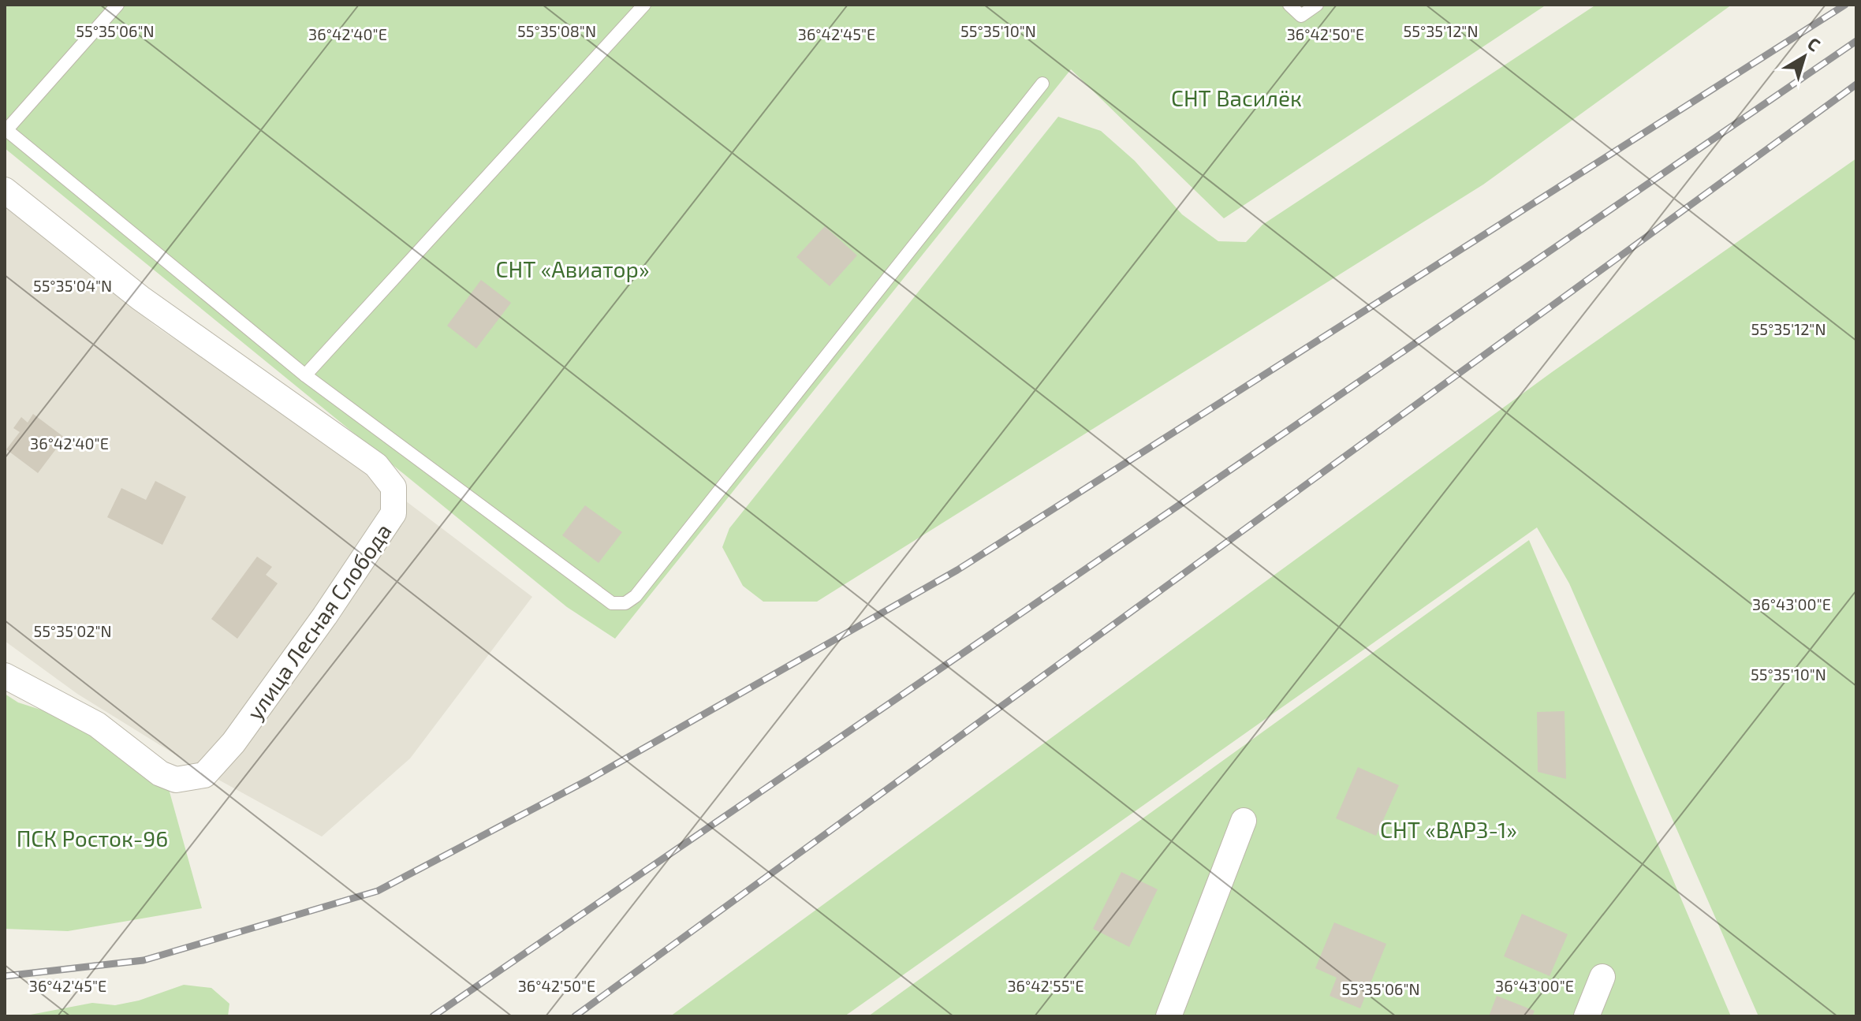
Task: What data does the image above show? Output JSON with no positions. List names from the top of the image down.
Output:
{
  "streets": {
    "street": ["улица Лесная Слобода"]
  },
  "parks": [
    "СНТ Василёк",
    "СНТ «Авиатор»",
    "СНТ «ВАРЗ-1»",
    "ПСК Росток-96"
  ],
  "north": "top right",
  "coordinates": [
    "55°35'06\"N",
    "55°35'08\"N",
    "55°35'10\"N",
    "55°35'12\"N",
    "36°42'40\"E",
    "36°42'45\"E",
    "36°42'50\"E",
    "55°35'04\"N",
    "36°43'00\"E",
    "55°35'02\"N",
    "36°42'55\"E"
  ]
}
